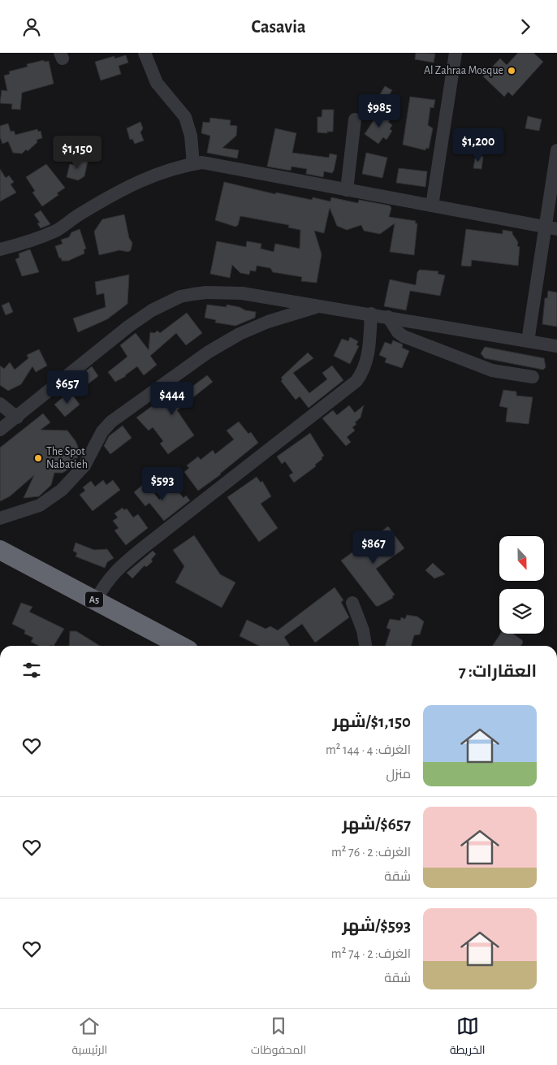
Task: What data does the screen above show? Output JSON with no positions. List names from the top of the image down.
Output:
{
  "streets": {
    "highway": ["A5"]
  },
  "places": ["Al Zahraa Mosque", "The Spot Nabatieh"],
  "north": "bottom",
  "page": {
    "header": "Casavia",
    "price": [
      "$985",
      "$1,200",
      "$1,150",
      "$657",
      "$444",
      "$593",
      "$867"
    ],
    "heading": "العقارات: 7",
    "list": [
      {
        "name": "$1,150/شهر",
        "note": "الغرف: 4 · 144 m² · منزل"
      },
      {
        "name": "$657/شهر",
        "note": "الغرف: 2 · 76 m² · شقة"
      },
      {
        "name": "$593/شهر",
        "note": "الغرف: 2 · 74 m² · شقة"
      }
    ],
    "tabs": ["الخريطة", "المحفوظات", "الرئيسية"]
  }
}
